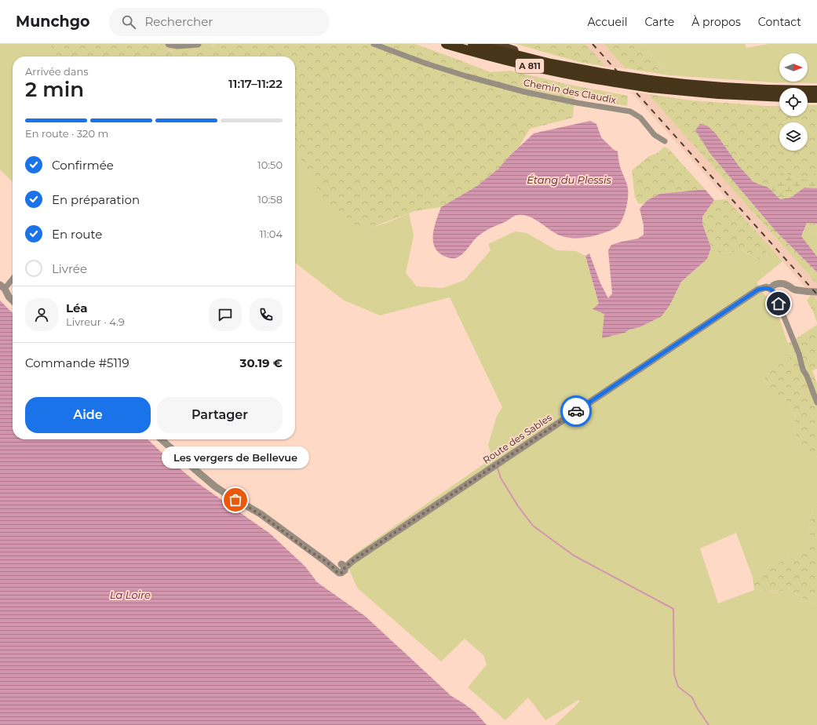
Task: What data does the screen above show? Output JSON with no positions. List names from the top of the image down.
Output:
{
  "streets": {
    "highway": ["A 811"],
    "street": ["Chemin des Claudix", "Route des Sables"]
  },
  "water": ["Étang du Plessis", "La Loire"],
  "places": ["Les vergers de Bellevue"],
  "north": "right",
  "page": {
    "header": "Munchgo",
    "search": "Rechercher",
    "nav": [
      "Accueil",
      "Carte",
      "À propos",
      "Contact"
    ],
    "heading": ["2 min", "Arrivée dans", "11:17–11:22"],
    "panel": [
      "Léa",
      "Livreur · 4.9",
      "Commande #5119",
      "30.19 €"
    ],
    "bar": "En route · 320 m",
    "list": [
      ["Confirmée", "10:50"],
      ["En préparation", "10:58"],
      ["En route", "11:04"],
      "Livrée"
    ],
    "buttons": ["Aide", "Partager"],
    "bubble": "Les vergers de Bellevue"
  }
}
